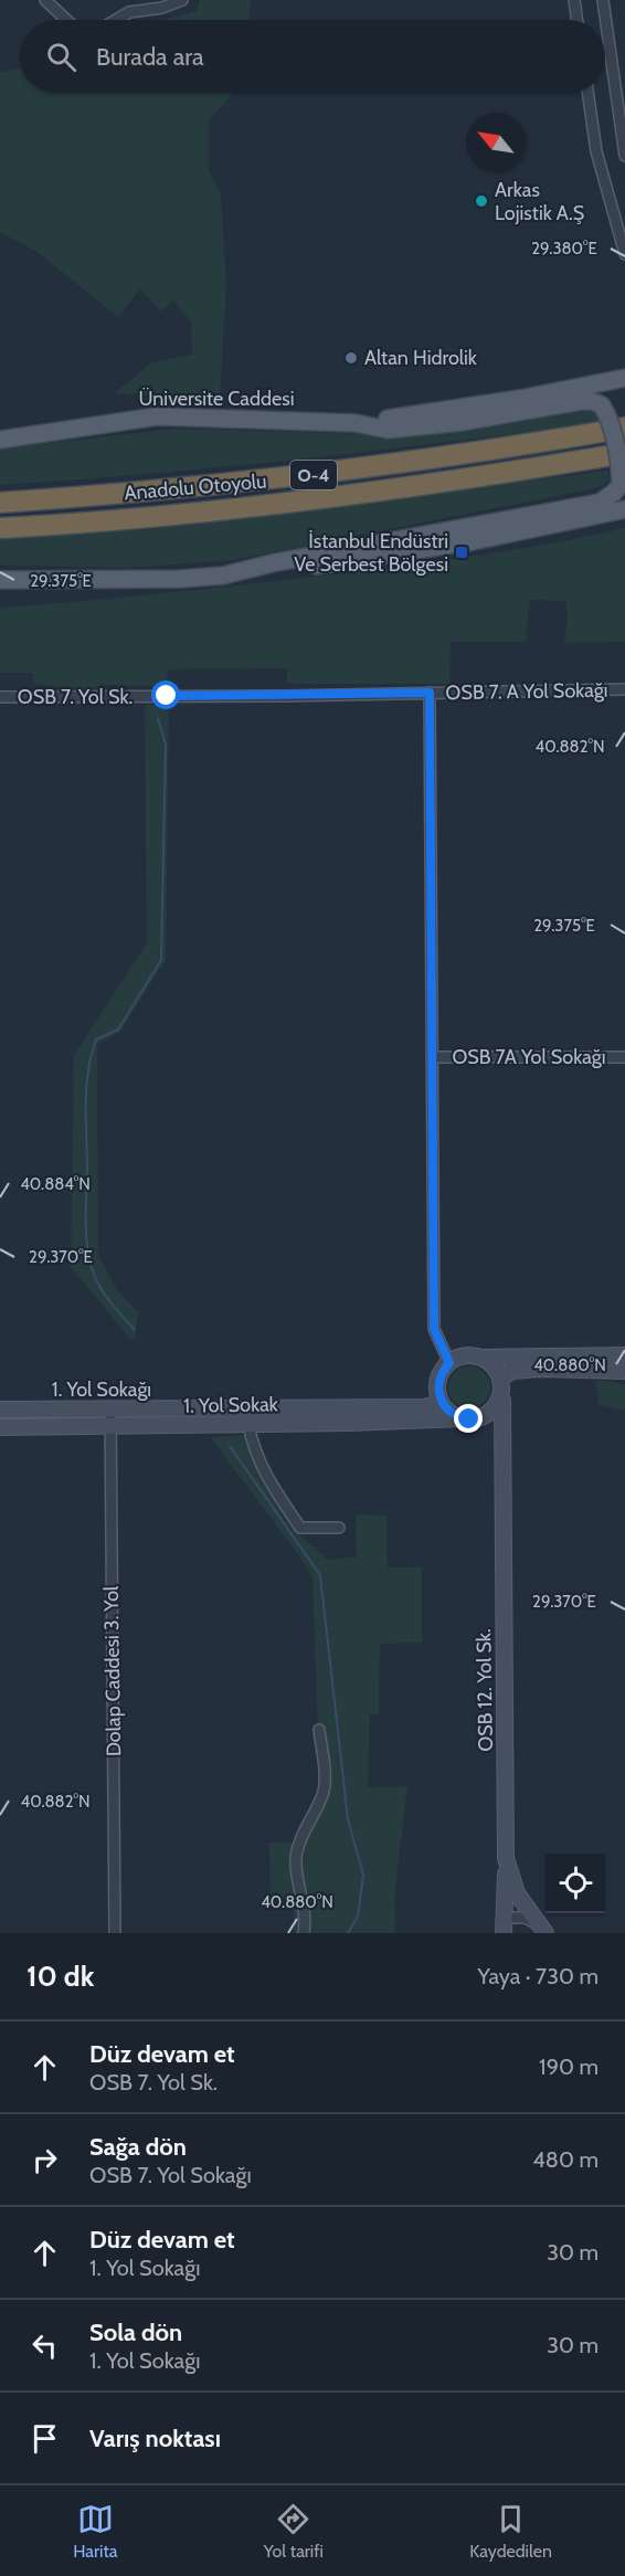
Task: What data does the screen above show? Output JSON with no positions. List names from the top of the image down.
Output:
{
  "streets": {
    "highway": ["O-4", "Anadolu Otoyolu"],
    "main road": ["Üniversite Caddesi"],
    "street": [
      "OSB 7. A Yol Sokağı",
      "OSB 7. Yol Sk.",
      "OSB 7A Yol Sokağı",
      "1. Yol Sokağı",
      "1. Yol Sokak",
      "Dolap Caddesi 3. Yol",
      "OSB 12. Yol Sk."
    ]
  },
  "crossings": [
    ["OSB 7. A Yol Sokağı", "OSB 7. Yol Sk."],
    ["1. Yol Sokağı", "1. Yol Sokak"],
    ["1. Yol Sokağı", "Dolap Caddesi 3. Yol"],
    ["1. Yol Sokağı", "OSB 12. Yol Sk."],
    ["1. Yol Sokak", "Dolap Caddesi 3. Yol"],
    ["1. Yol Sokak", "OSB 12. Yol Sk."]
  ],
  "places": {
    "other": ["Arkas Lojistik A.Ş", "Altan Hidrolik"],
    "transit": ["İstanbul Endüstri Ve Serbest Bölgesi"]
  },
  "north": "top left",
  "page": {
    "search": "Burada ara",
    "heading": ["10 dk", "Yaya · 730 m"],
    "list": [
      ["Düz devam et", "OSB 7. Yol Sk.", "190 m"],
      ["Sağa dön", "OSB 7. Yol Sokağı", "480 m"],
      ["Düz devam et", "1. Yol Sokağı", "30 m"],
      ["Sola dön", "1. Yol Sokağı", "30 m"],
      "Varış noktası"
    ],
    "nav": ["Harita", "Yol tarifi", "Kaydedilen"]
  },
  "coordinates": [
    "29.380°E",
    "29.375°E",
    "40.882°N",
    "40.884°N",
    "29.370°E",
    "40.880°N"
  ]
}
